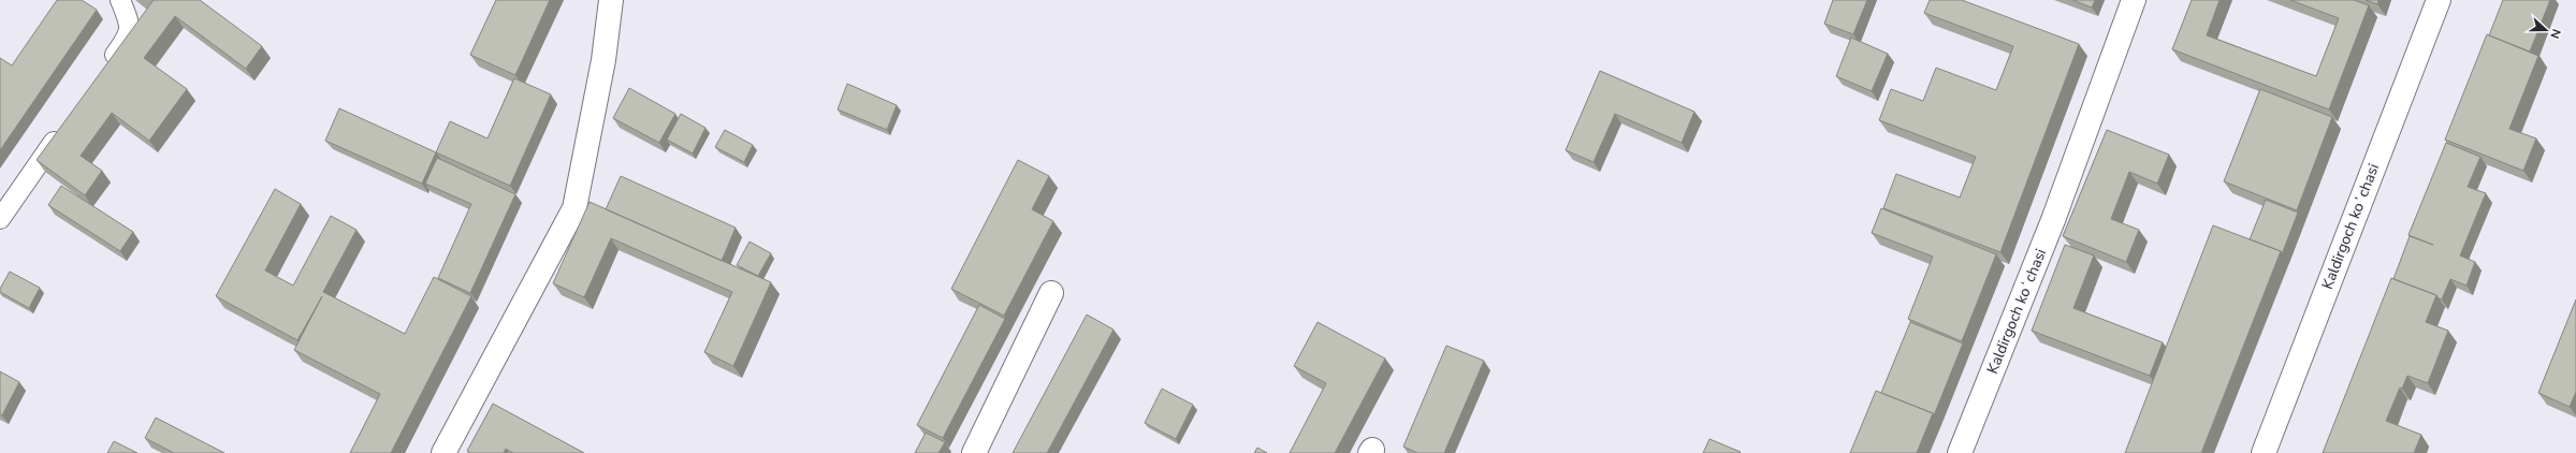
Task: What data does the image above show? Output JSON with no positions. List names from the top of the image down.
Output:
{
  "streets": {
    "street": ["Kaldirgoch koʻchasi"]
  },
  "north": "right"
}
